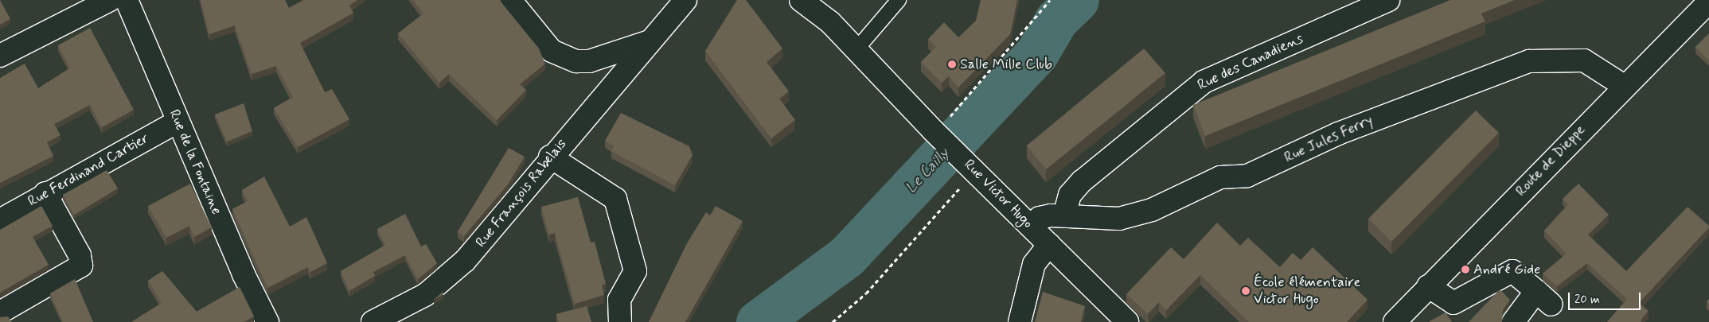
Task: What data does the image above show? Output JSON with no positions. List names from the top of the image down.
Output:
{
  "streets": {
    "street": [
      "Rue des Canadiens",
      "Rue Jules Ferry",
      "Route de Dieppe",
      "Rue de la Fontaine",
      "Rue Ferdinand Cartier",
      "Rue François Rabelais",
      "Rue Victor Hugo"
    ]
  },
  "crossings": [
    ["Rue des Canadiens", "Rue Jules Ferry"],
    ["Rue Jules Ferry", "Route de Dieppe"],
    ["Rue Jules Ferry", "Rue Victor Hugo"],
    ["Rue de la Fontaine", "Rue Ferdinand Cartier"]
  ],
  "water": ["Le Cailly"],
  "places": ["Salle Mille Club", "André Gide", "École élémentaire Victor Hugo"],
  "scale_bar": "20 m"
}
